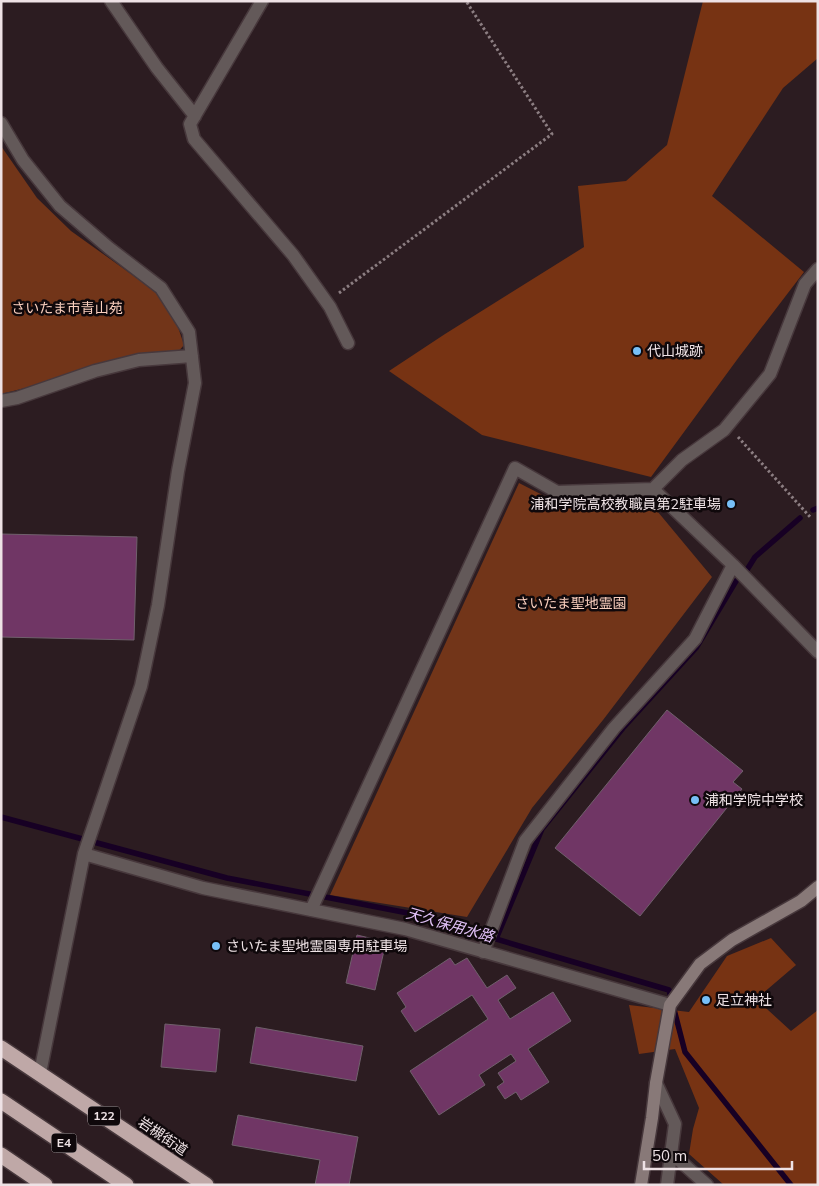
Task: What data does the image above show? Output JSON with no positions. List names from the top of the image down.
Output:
{
  "streets": {
    "highway": ["122", "岩槻街道", "E4"]
  },
  "water": ["天久保用水路"],
  "parks": ["さいたま市青山苑", "さいたま聖地霊園"],
  "places": [
    "代山城跡",
    "浦和学院高校教職員第2駐車場",
    "浦和学院中学校",
    "さいたま聖地霊園専用駐車場",
    "足立神社"
  ],
  "scale_bar": "50 m"
}
